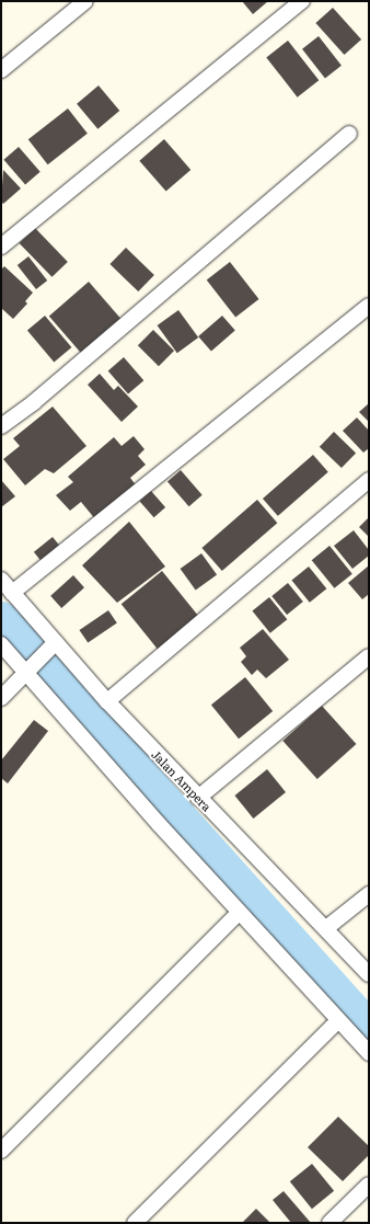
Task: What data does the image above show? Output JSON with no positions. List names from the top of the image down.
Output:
{
  "streets": {
    "street": ["Jalan Ampera"]
  }
}
